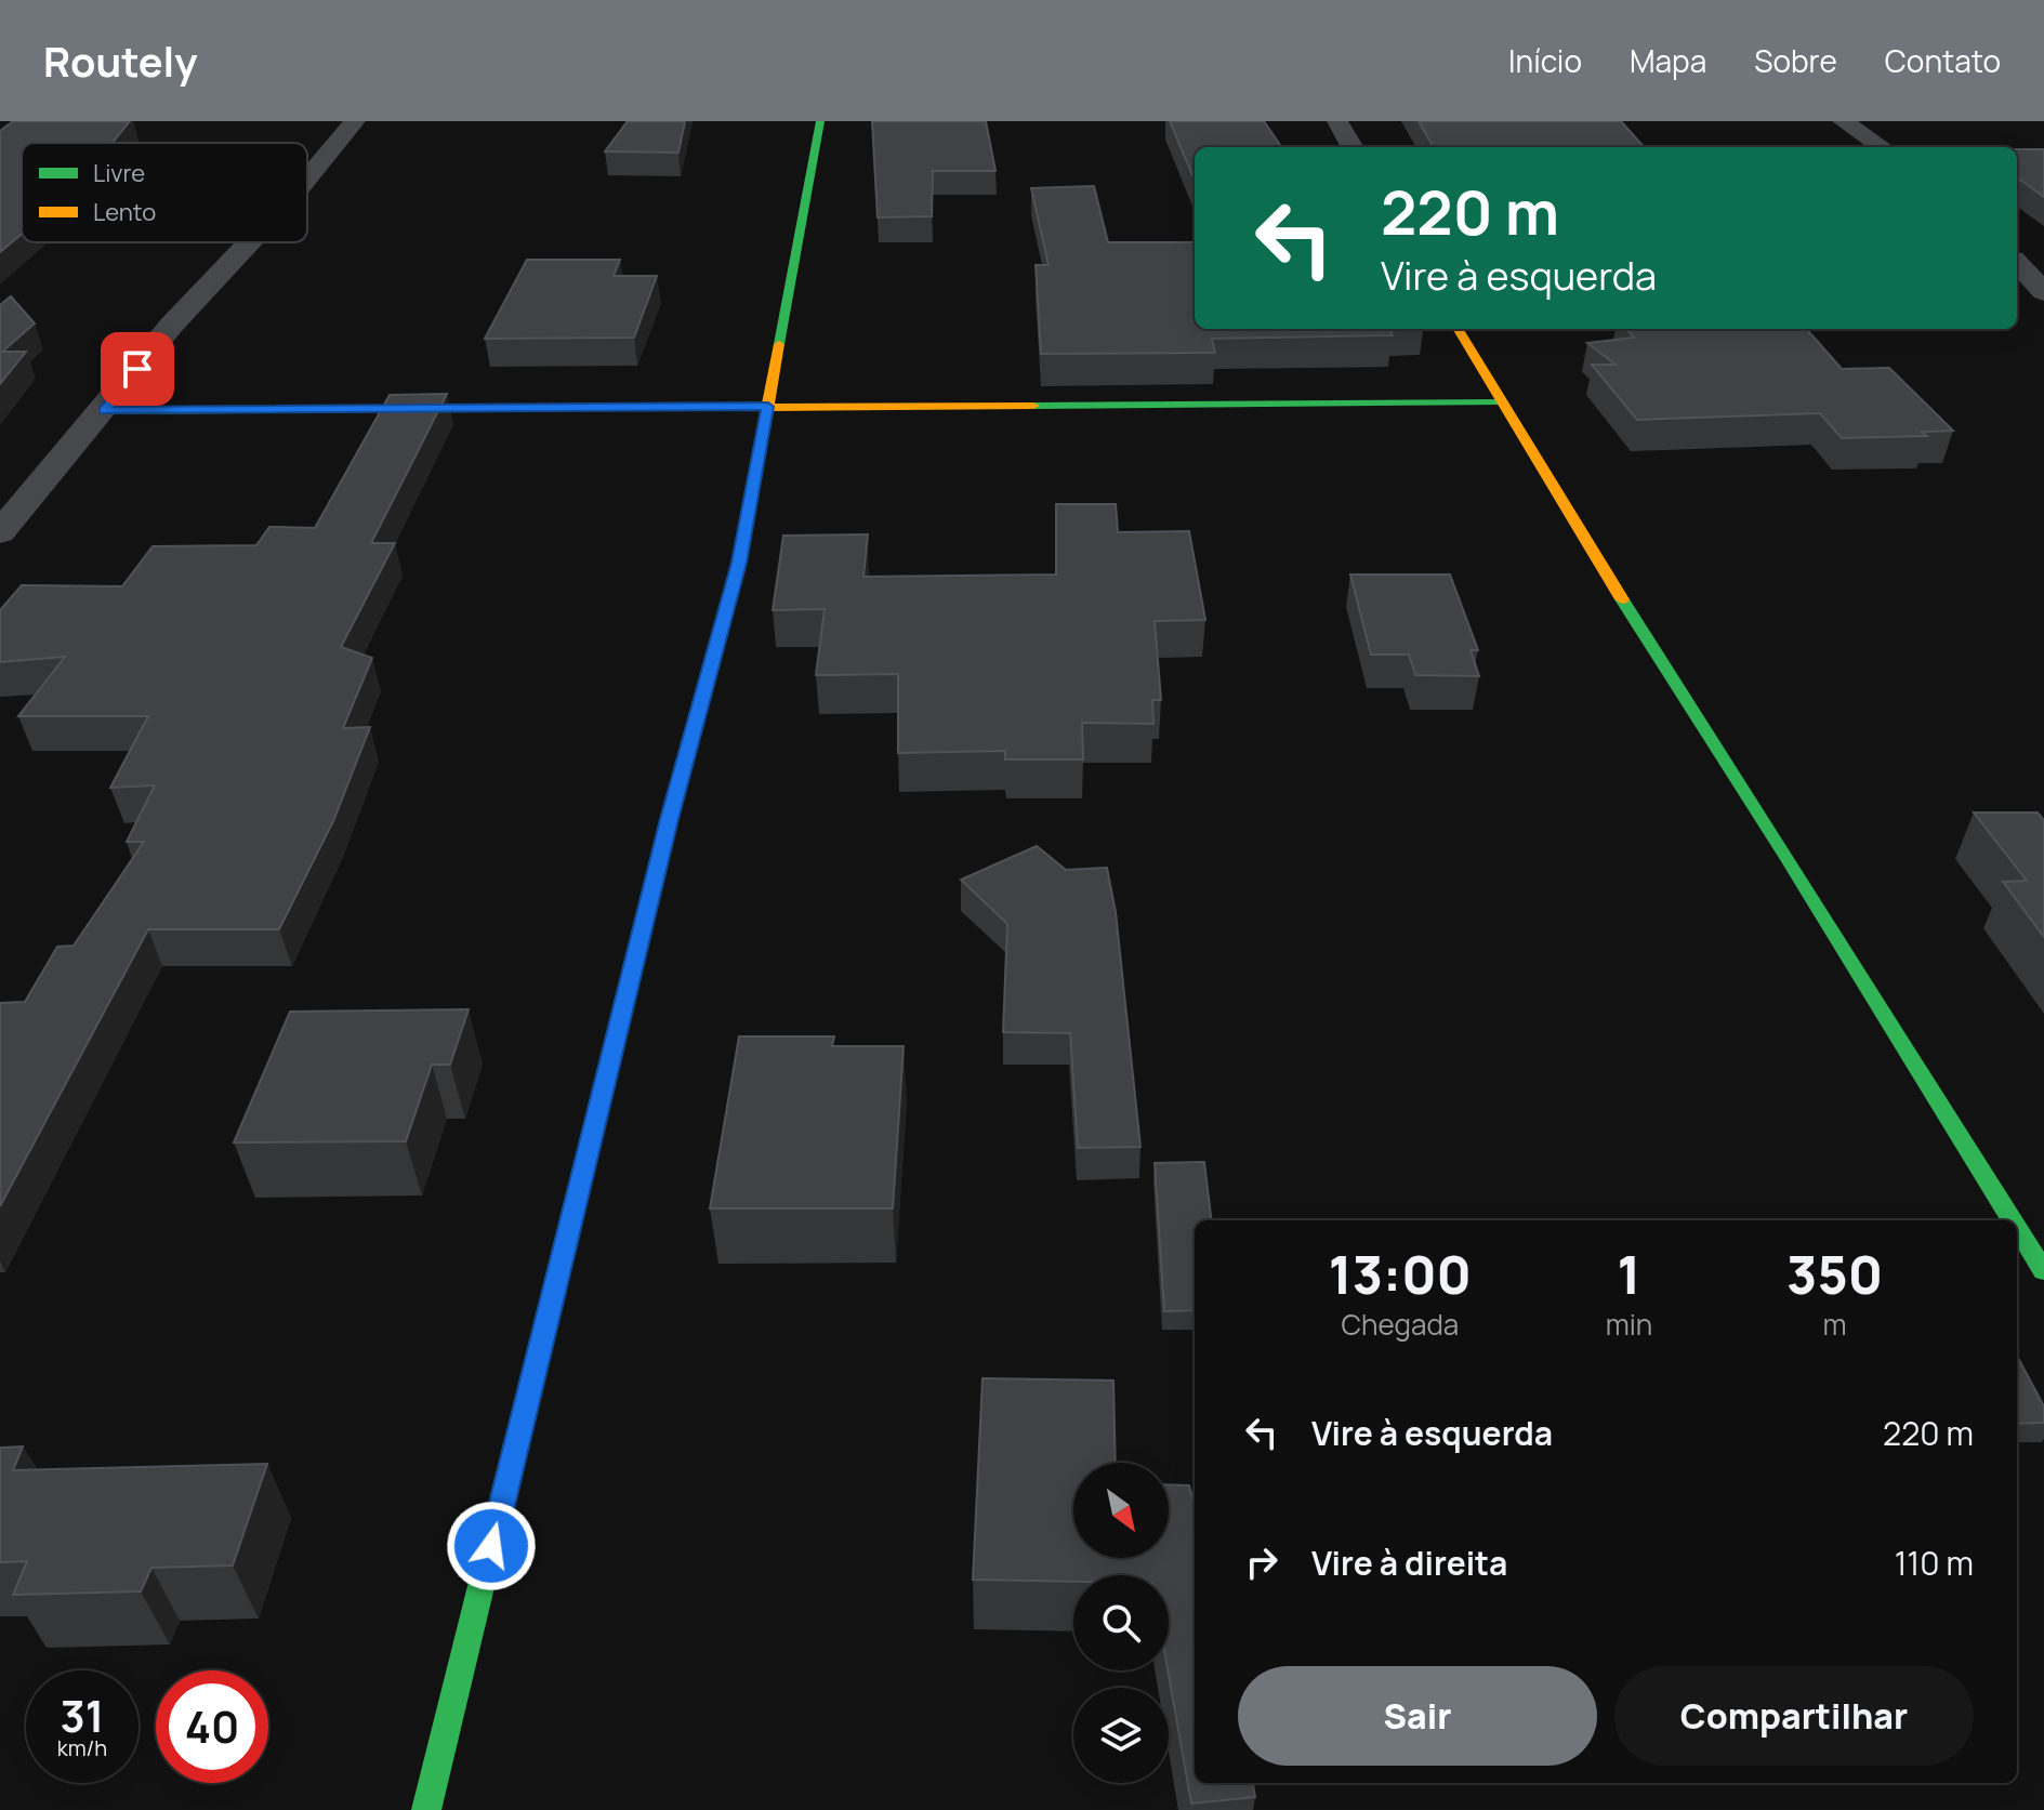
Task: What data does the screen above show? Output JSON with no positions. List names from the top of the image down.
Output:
{
  "legend": ["Livre", "Lento"],
  "north": "bottom right",
  "page": {
    "header": "Routely",
    "nav": [
      "Início",
      "Mapa",
      "Sobre",
      "Contato"
    ],
    "turn": ["220 m", "Vire à esquerda"],
    "eta": [
      "13:00",
      "Chegada",
      "1",
      "min",
      "350",
      "m"
    ],
    "list": [
      {
        "name": "Vire à esquerda",
        "value": "220 m"
      },
      {
        "name": "Vire à direita",
        "value": "110 m"
      }
    ],
    "buttons": ["Sair", "Compartilhar"],
    "speed": "31 km/h",
    "limit": "40"
  }
}
